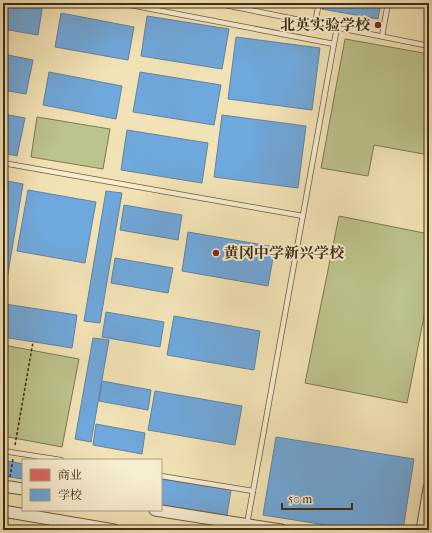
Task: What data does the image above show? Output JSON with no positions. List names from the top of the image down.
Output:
{
  "places": ["北英实验学校", "黄冈中学新兴学校"],
  "legend": ["商业", "学校"],
  "scale_bar": "50 m"
}
